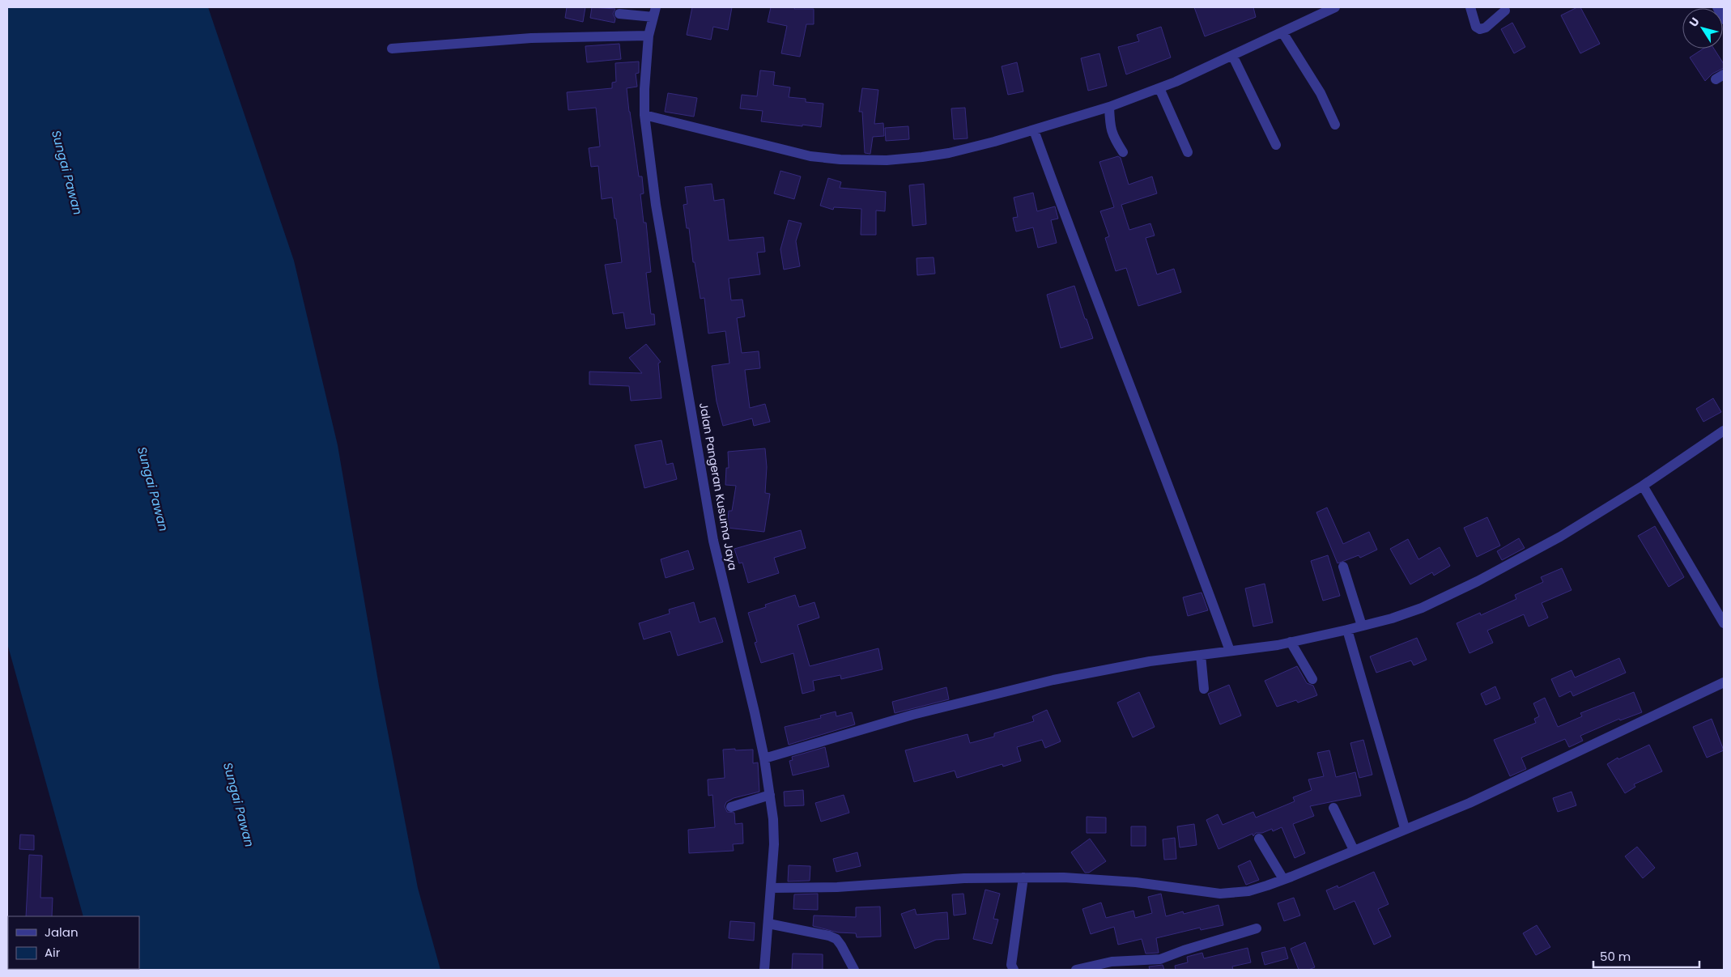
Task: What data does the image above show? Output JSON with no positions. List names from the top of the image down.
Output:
{
  "streets": {
    "street": ["Jalan Pangeran Kusuma Jaya"]
  },
  "water": ["Sungai Pawan"],
  "legend": ["Jalan", "Air"],
  "scale_bar": "50 m",
  "north": "top left"
}
